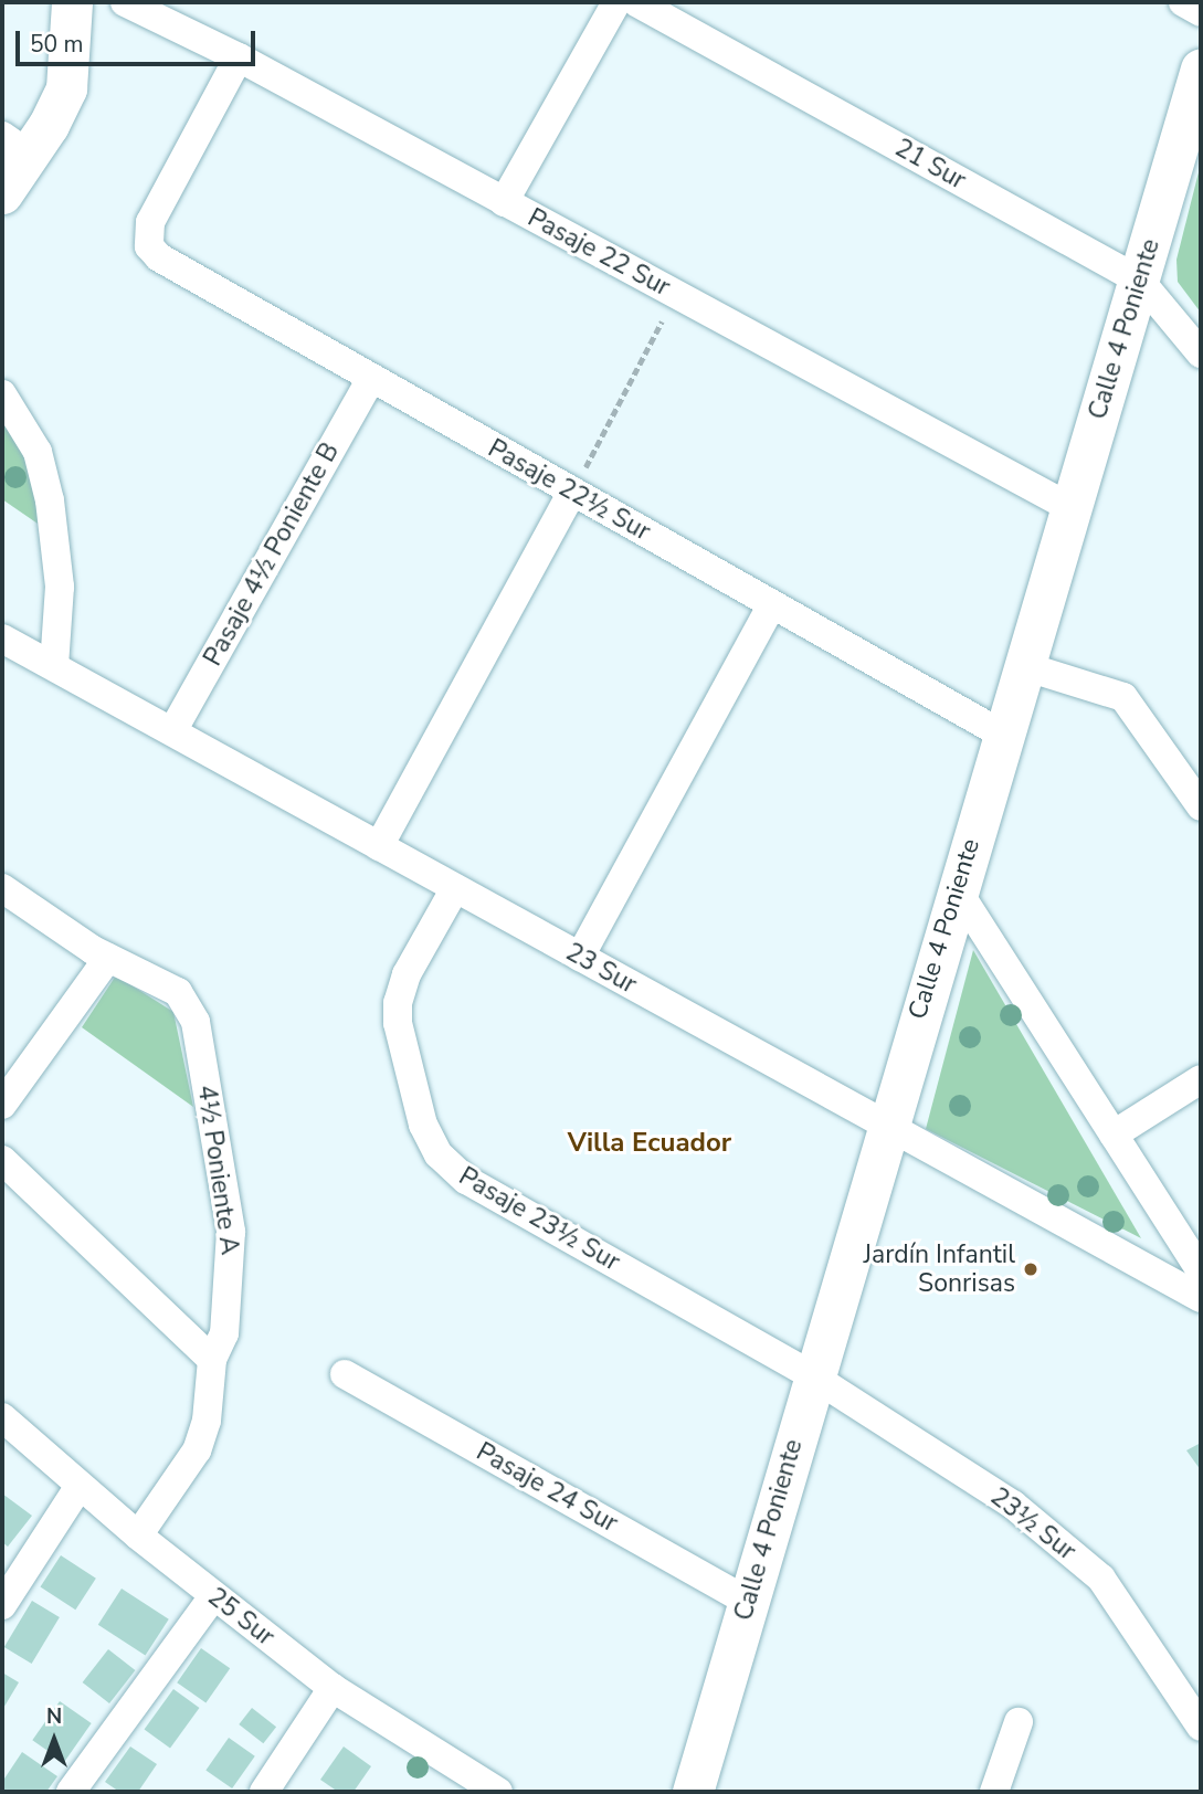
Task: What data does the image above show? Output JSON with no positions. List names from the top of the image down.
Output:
{
  "streets": {
    "street": [
      "21 Sur",
      "Pasaje 22 Sur",
      "Calle 4 Poniente",
      "Pasaje 22½ Sur",
      "Pasaje 4½ Poniente B",
      "23 Sur",
      "4½ Poniente A",
      "Pasaje 23½ Sur",
      "Pasaje 24 Sur",
      "23½ Sur",
      "25 Sur"
    ]
  },
  "crossings": [
    ["21 Sur", "Calle 4 Poniente"],
    ["Pasaje 22 Sur", "Calle 4 Poniente"],
    ["Pasaje 22 Sur", "Pasaje 22½ Sur"],
    ["Calle 4 Poniente", "Pasaje 22½ Sur"],
    ["Calle 4 Poniente", "23 Sur"],
    ["Calle 4 Poniente", "Pasaje 23½ Sur"],
    ["Calle 4 Poniente", "Pasaje 24 Sur"],
    ["Calle 4 Poniente", "23½ Sur"],
    ["Pasaje 22½ Sur", "Pasaje 4½ Poniente B"],
    ["Pasaje 4½ Poniente B", "23 Sur"],
    ["23 Sur", "Pasaje 23½ Sur"],
    ["4½ Poniente A", "25 Sur"],
    ["Pasaje 23½ Sur", "23½ Sur"]
  ],
  "districts": ["Villa Ecuador"],
  "places": ["Jardín Infantil Sonrisas"],
  "scale_bar": "50 m",
  "north": "top"
}
